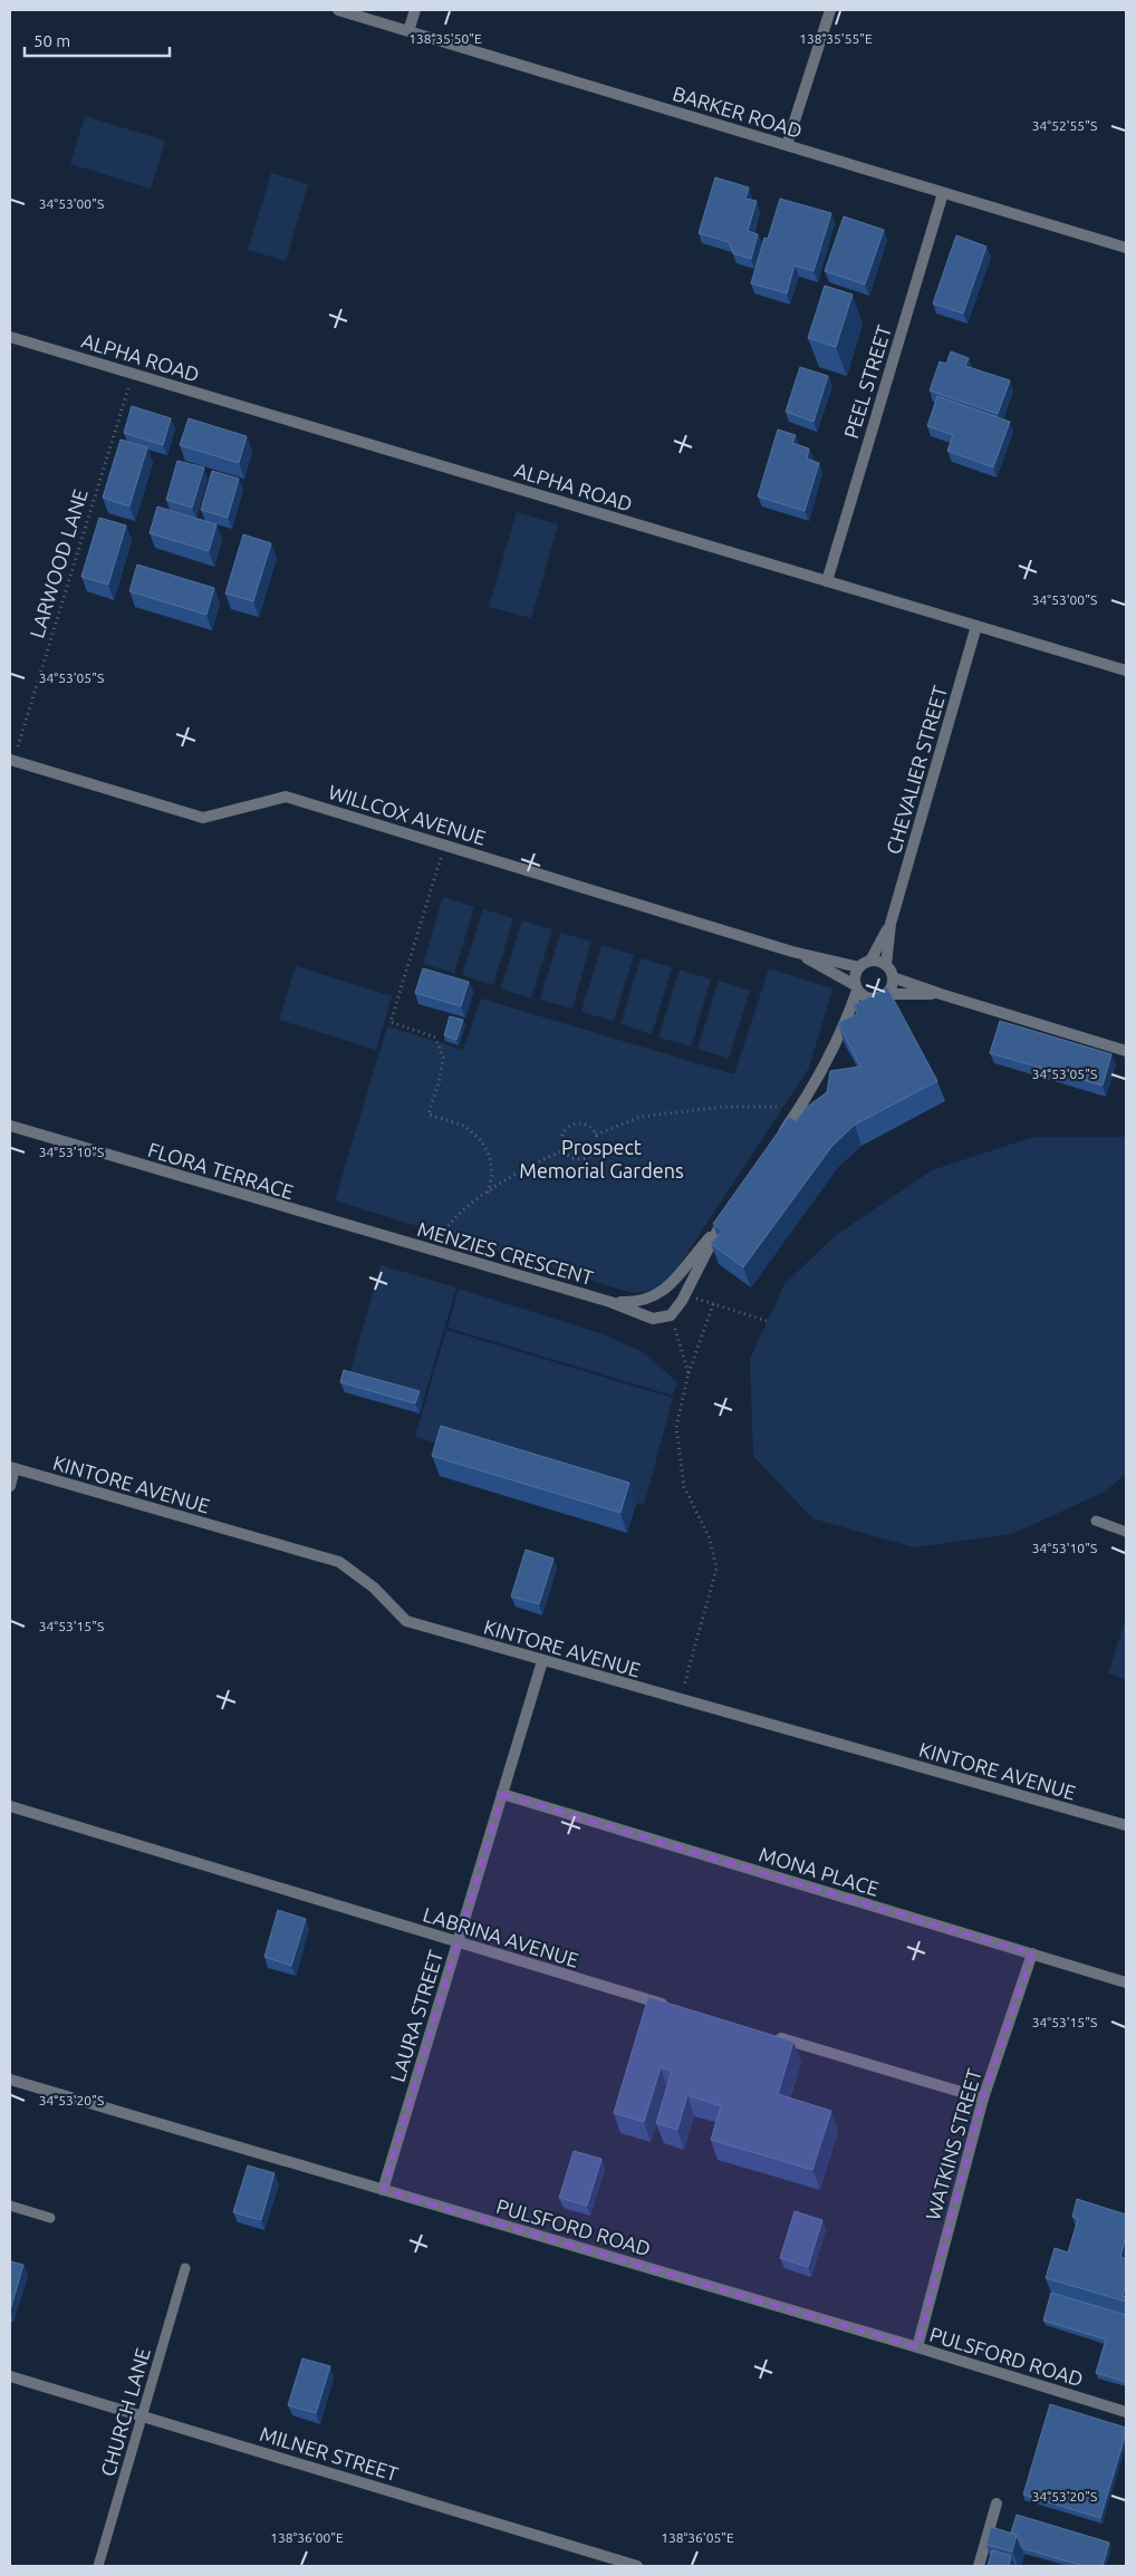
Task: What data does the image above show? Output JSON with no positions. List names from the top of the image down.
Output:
{
  "streets": {
    "street": [
      "BARKER ROAD",
      "ALPHA ROAD",
      "PEEL STREET",
      "CHEVALIER STREET",
      "WILLCOX AVENUE",
      "FLORA TERRACE",
      "MENZIES CRESCENT",
      "KINTORE AVENUE",
      "MONA PLACE",
      "LABRINA AVENUE",
      "LAURA STREET",
      "WATKINS STREET",
      "PULSFORD ROAD",
      "MILNER STREET"
    ],
    "lane": ["CHURCH LANE"],
    "path": ["LARWOOD LANE"]
  },
  "crossings": [
    ["BARKER ROAD", "PEEL STREET"],
    ["ALPHA ROAD", "PEEL STREET"],
    ["ALPHA ROAD", "LARWOOD LANE"],
    ["ALPHA ROAD", "CHEVALIER STREET"],
    ["LARWOOD LANE", "WILLCOX AVENUE"],
    ["CHEVALIER STREET", "WILLCOX AVENUE"],
    ["FLORA TERRACE", "MENZIES CRESCENT"],
    ["KINTORE AVENUE", "LAURA STREET"],
    ["MONA PLACE", "LAURA STREET"],
    ["MONA PLACE", "WATKINS STREET"],
    ["LABRINA AVENUE", "LAURA STREET"],
    ["LAURA STREET", "PULSFORD ROAD"],
    ["WATKINS STREET", "PULSFORD ROAD"],
    ["CHURCH LANE", "MILNER STREET"]
  ],
  "parks": ["Prospect Memorial Gardens"],
  "scale_bar": "50 m",
  "coordinates": [
    "138°35'50\"E",
    "138°35'55\"E",
    "34°52'55\"S",
    "34°53'00\"S",
    "34°53'05\"S",
    "34°53'10\"S",
    "34°53'15\"S",
    "34°53'20\"S",
    "138°36'00\"E",
    "138°36'05\"E"
  ]
}
